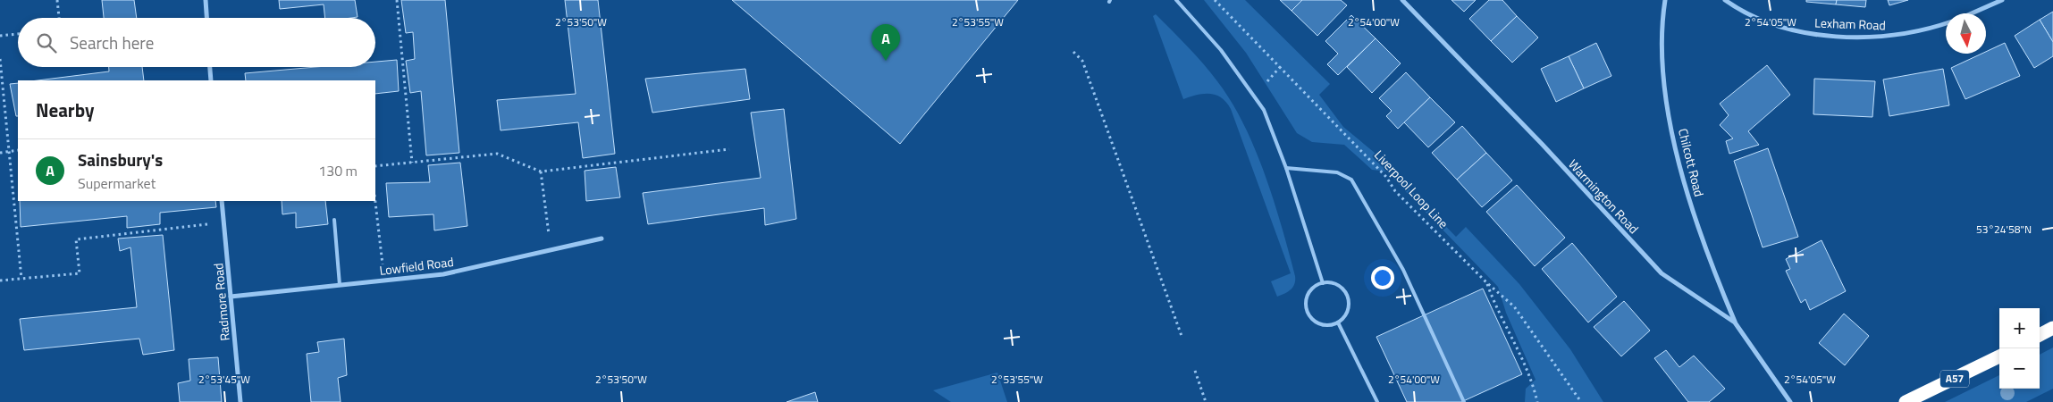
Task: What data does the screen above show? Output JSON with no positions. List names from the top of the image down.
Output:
{
  "streets": {
    "highway": ["A57"],
    "street": [
      "Lexham Road",
      "Chilcott Road",
      "Warmington Road",
      "Lowfield Road",
      "Radmore Road"
    ],
    "path": ["Liverpool Loop Line"]
  },
  "crossings": [
    ["Chilcott Road", "Warmington Road"],
    ["Lowfield Road", "Radmore Road"]
  ],
  "north": "bottom",
  "page": {
    "search": "Search here",
    "pins": "A",
    "heading": "Nearby",
    "list": [
      {
        "mark": "A",
        "name": "Sainsbury's",
        "note": "Supermarket",
        "value": "130 m"
      }
    ],
    "map_buttons": ["+", "−"]
  },
  "coordinates": [
    "2°53'50\"W",
    "2°53'55\"W",
    "2°54'00\"W",
    "2°54'05\"W",
    "53°24'58\"N",
    "2°53'45\"W"
  ]
}
